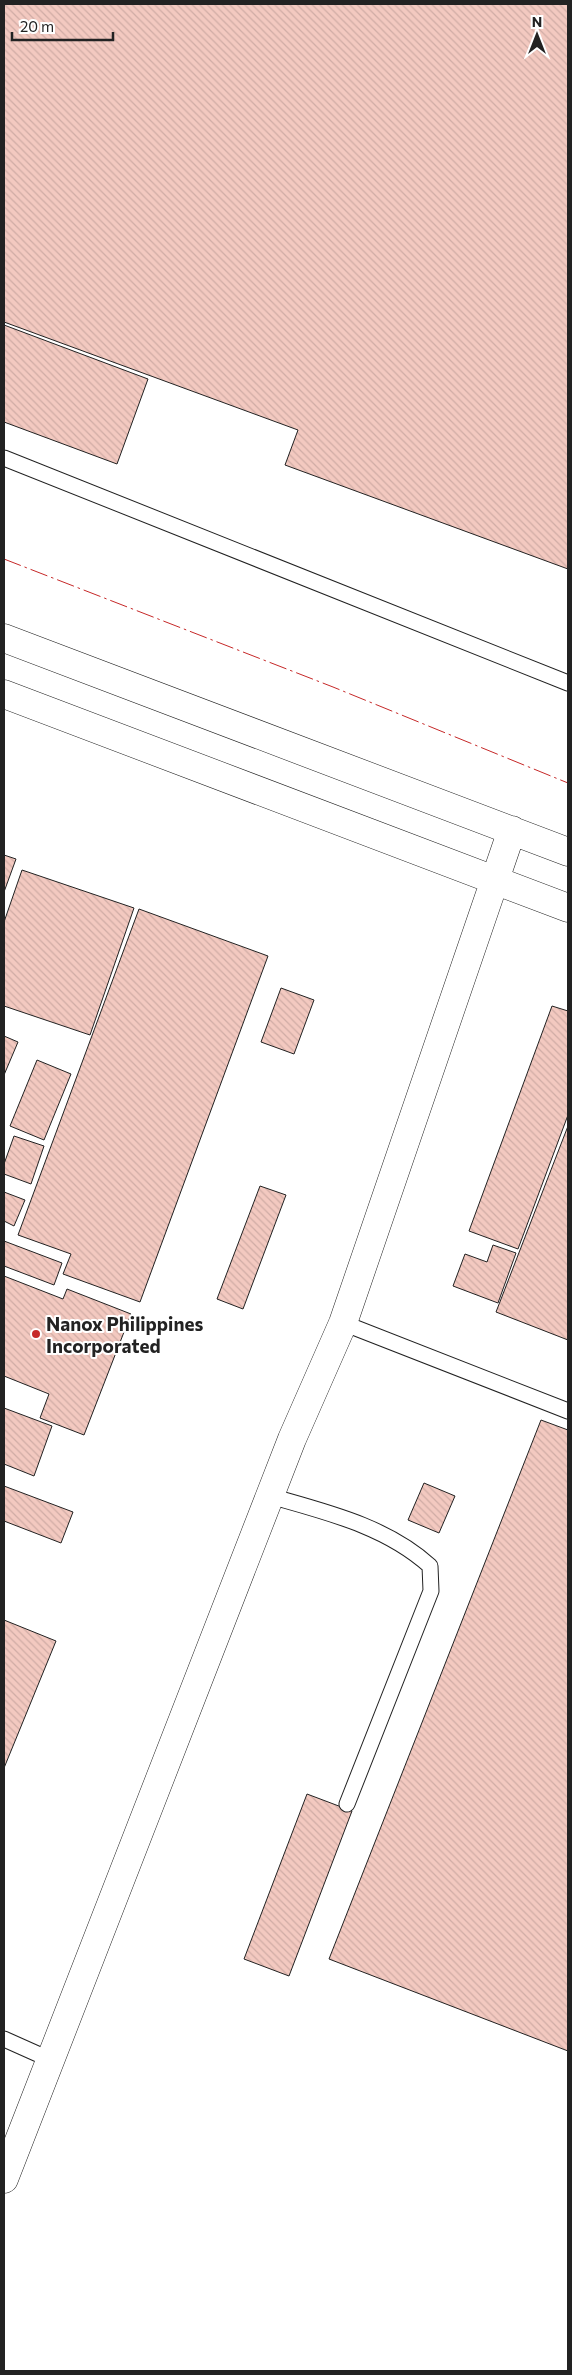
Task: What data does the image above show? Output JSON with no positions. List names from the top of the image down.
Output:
{
  "places": ["Nanox Philippines Incorporated"],
  "scale_bar": "20 m",
  "north": "top"
}
